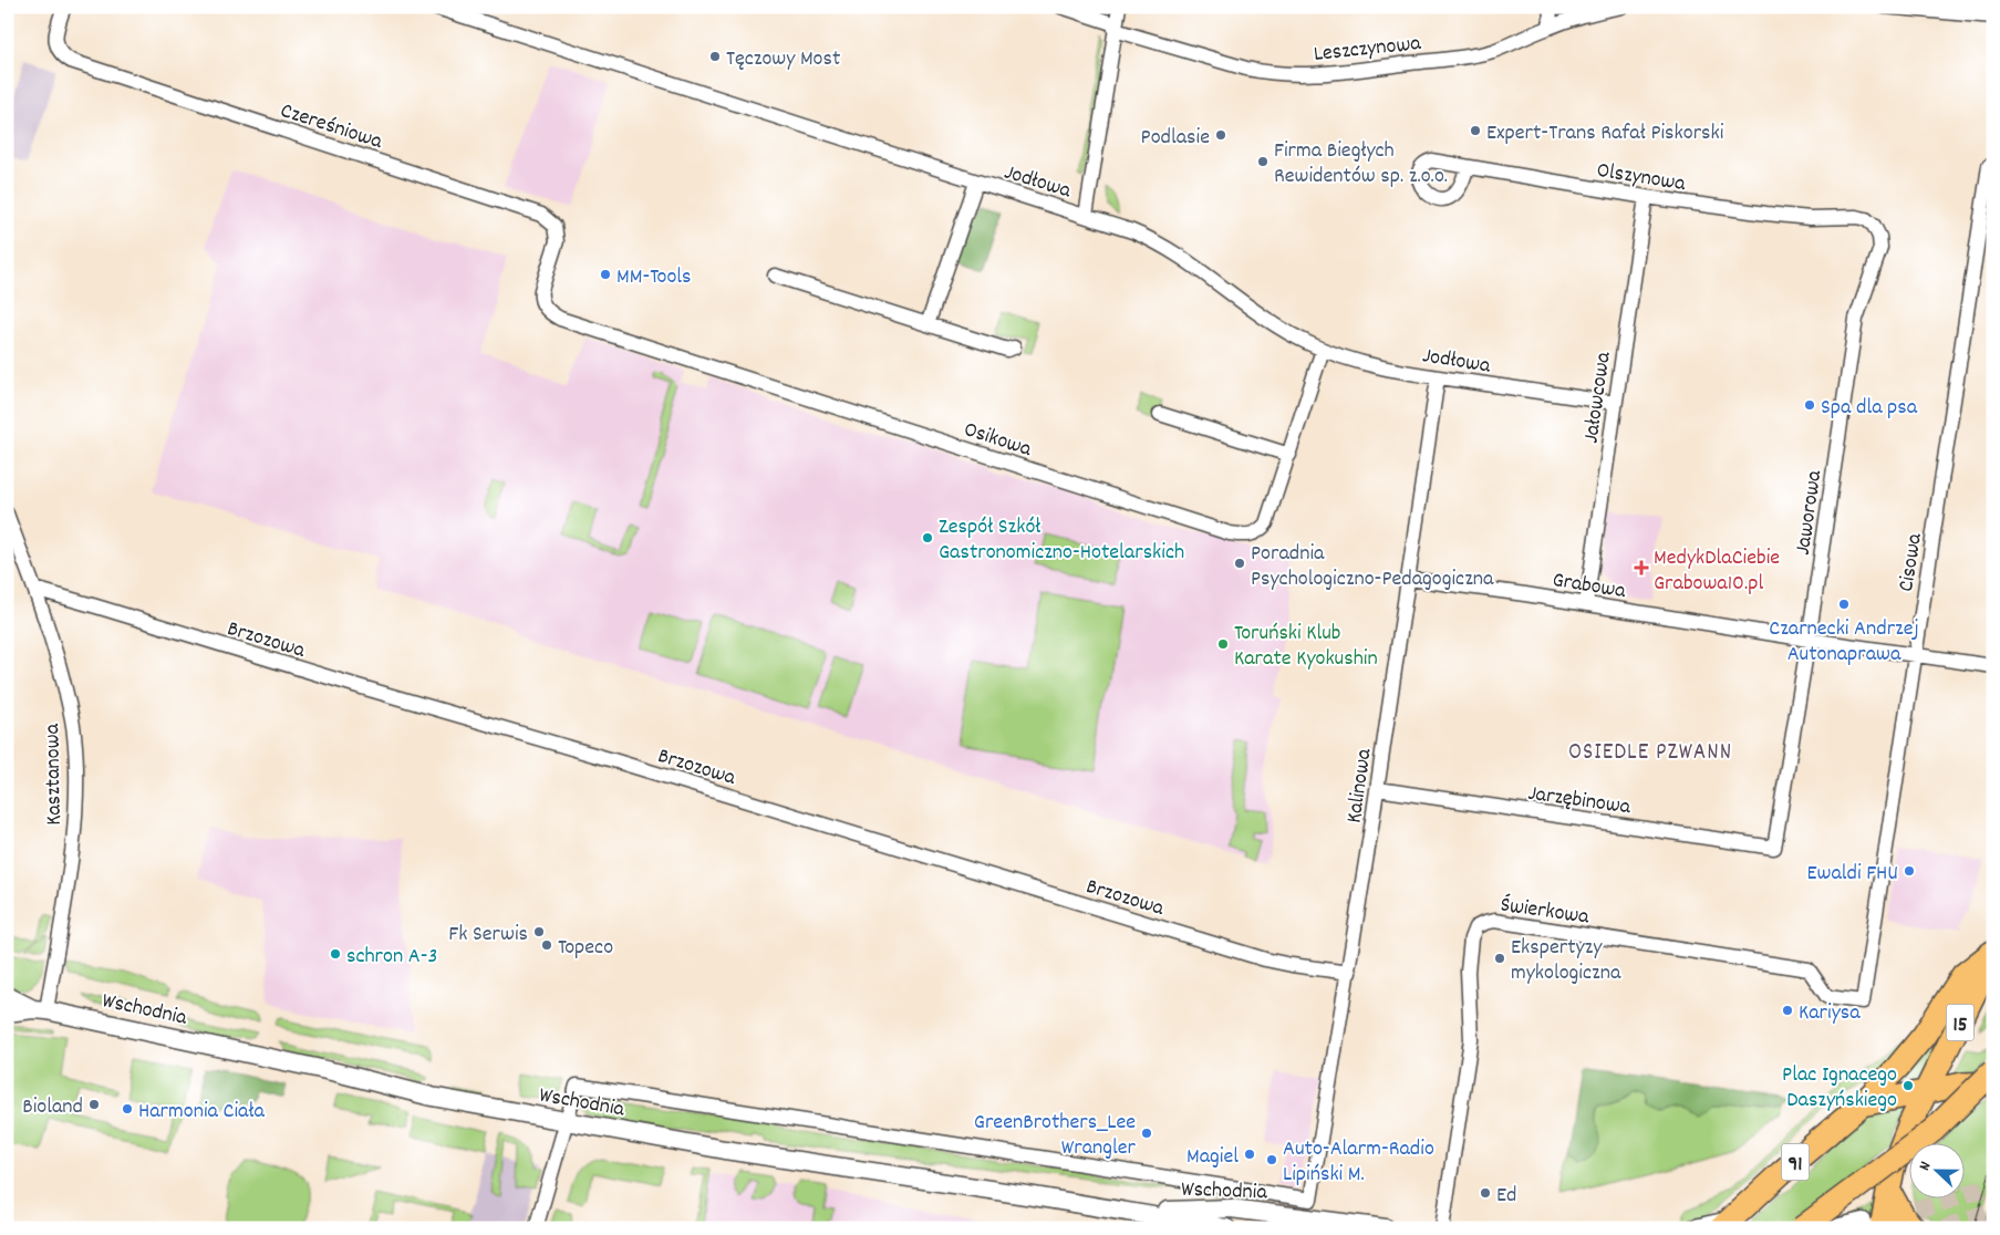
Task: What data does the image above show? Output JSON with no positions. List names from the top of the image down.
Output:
{
  "streets": {
    "main road": ["15", "91"],
    "street": [
      "Leszczynowa",
      "Czereśniowa",
      "Olszynowa",
      "Jodłowa",
      "Jałowcowa",
      "Osikowa",
      "Jaworowa",
      "Cisowa",
      "Grabowa",
      "Brzozowa",
      "Kasztanowa",
      "Kalinowa",
      "Jarzębinowa",
      "Świerkowa",
      "Wschodnia"
    ]
  },
  "crossings": [
    ["Czereśniowa", "Osikowa"],
    ["Olszynowa", "Jałowcowa"],
    ["Olszynowa", "Jaworowa"],
    ["Jodłowa", "Jałowcowa"],
    ["Jodłowa", "Osikowa"],
    ["Jodłowa", "Kalinowa"],
    ["Jałowcowa", "Grabowa"],
    ["Jaworowa", "Grabowa"],
    ["Jaworowa", "Jarzębinowa"],
    ["Cisowa", "Grabowa"],
    ["Cisowa", "Świerkowa"],
    ["Grabowa", "Kalinowa"],
    ["Brzozowa", "Kasztanowa"],
    ["Brzozowa", "Kalinowa"],
    ["Kasztanowa", "Wschodnia"],
    ["Kalinowa", "Jarzębinowa"],
    ["Kalinowa", "Wschodnia"],
    ["15", "91"]
  ],
  "districts": ["OSIEDLE PZWANN"],
  "places": {
    "other": [
      "Tęczowy Most",
      "Expert-Trans Rafał Piskorski",
      "Podlasie",
      "Firma Biegłych Rewidentów sp. z.o.o.",
      "MM-Tools",
      "Spa dla psa",
      "Zespół Szkół Gastronomiczno-Hotelarskich",
      "Poradnia Psychologiczno-Pedagogiczna",
      "Czarnecki Andrzej Autonaprawa",
      "Toruński Klub Karate Kyokushin",
      "Ewaldi FHU",
      "Fk Serwis",
      "Topeco",
      "schron A-3",
      "Ekspertyzy mykologiczna",
      "Kariysa",
      "Plac Ignacego Daszyńskiego",
      "Bioland",
      "Harmonia Ciała",
      "GreenBrothers_Lee Wrangler",
      "Magiel",
      "Auto-Alarm-Radio Lipiński M.",
      "Ed"
    ],
    "health": ["MedykDlaCiebie Grabowa10.pl"]
  },
  "north": "left"
}
